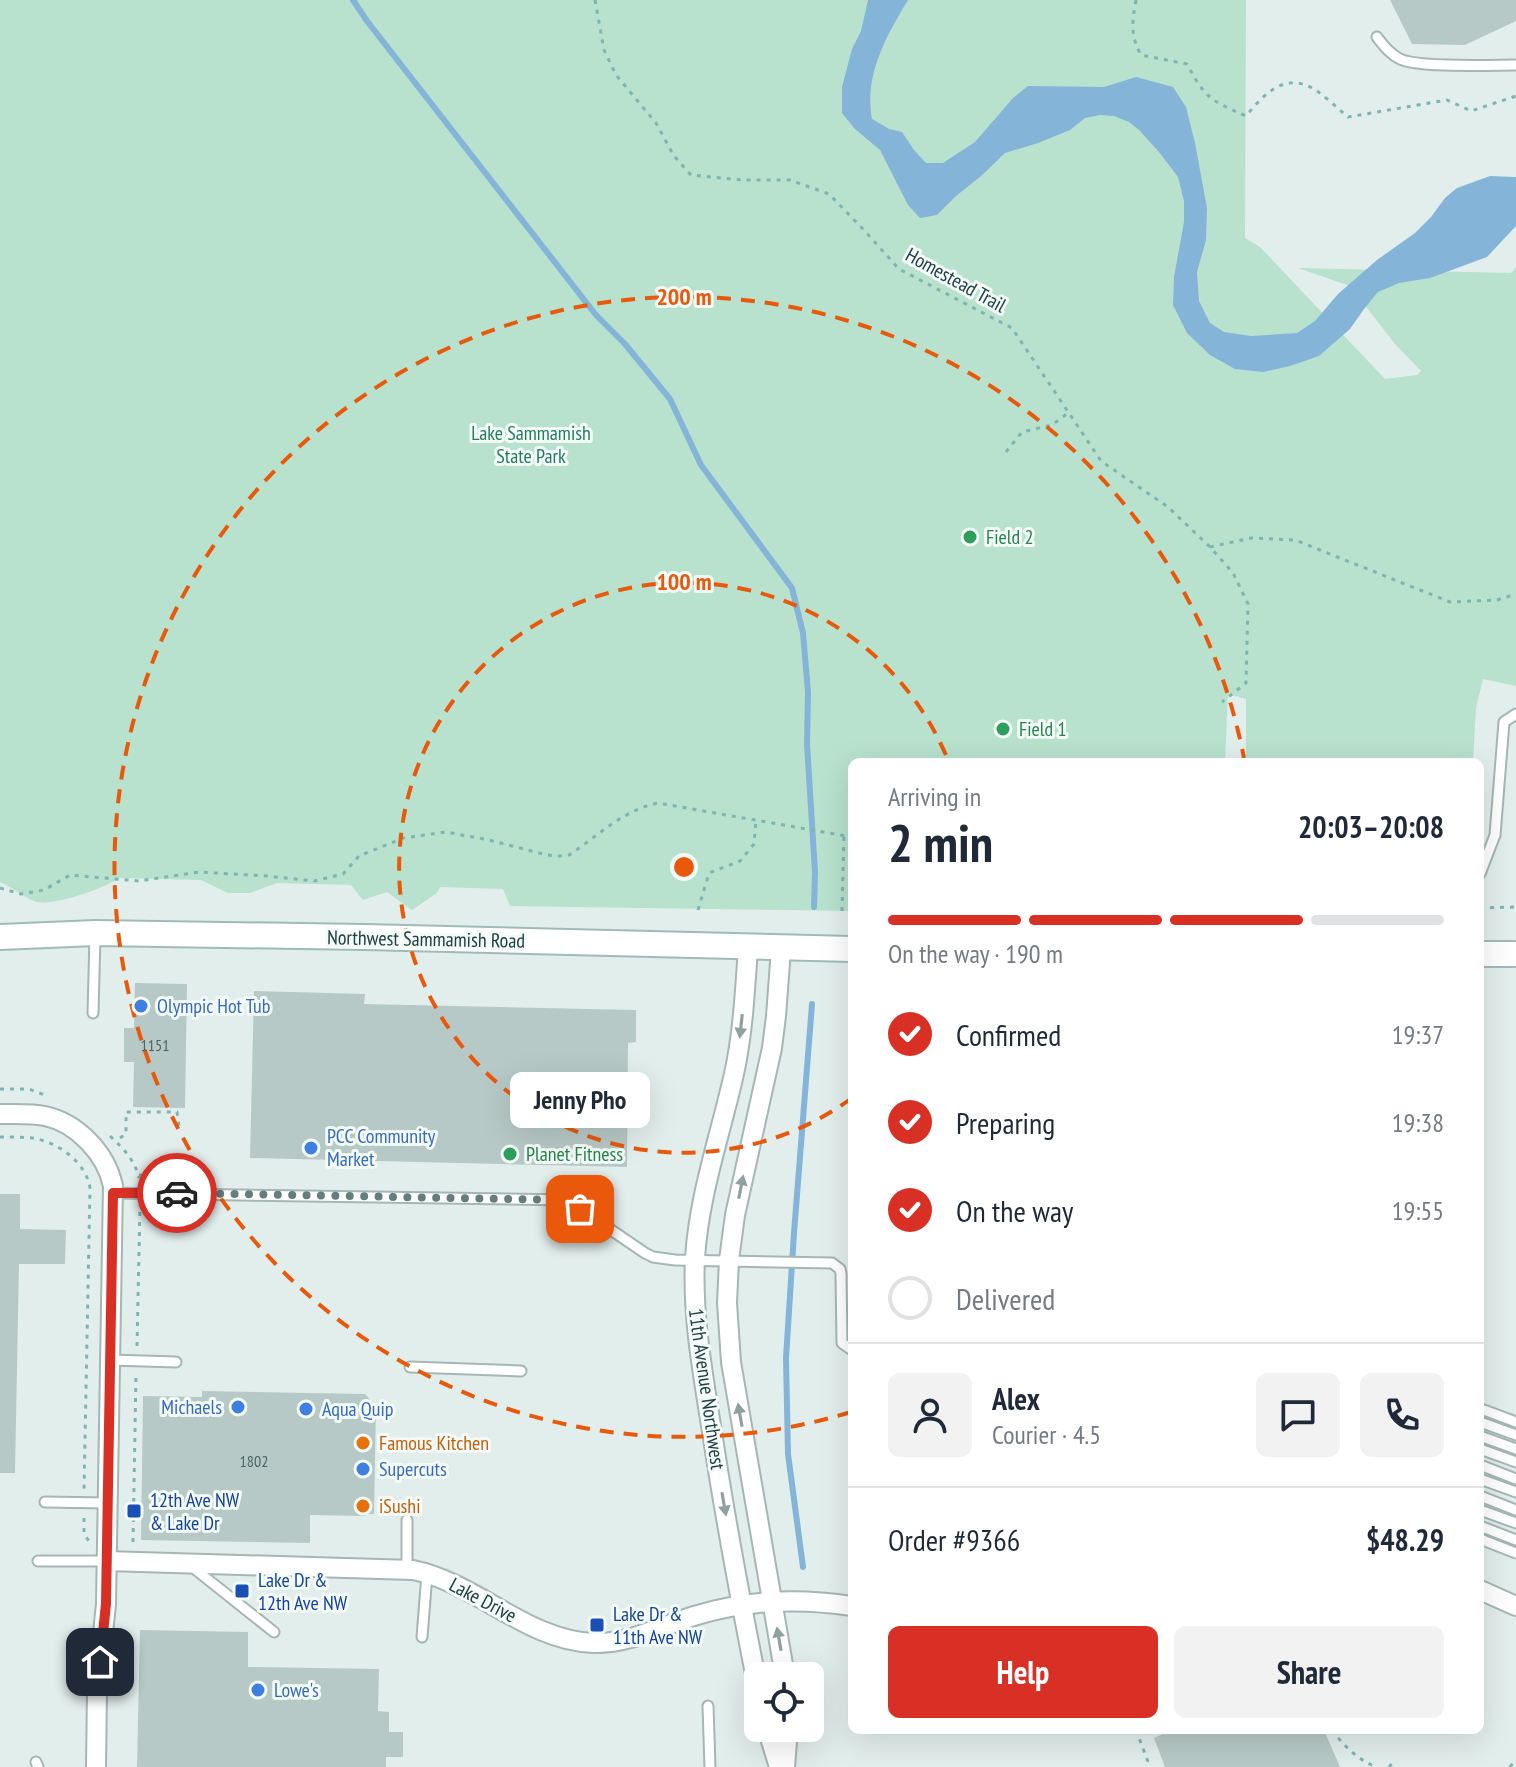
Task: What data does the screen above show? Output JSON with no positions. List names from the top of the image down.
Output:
{
  "streets": {
    "main road": ["Northwest Sammamish Road"],
    "street": ["11th Avenue Northwest", "Lake Drive"],
    "path": ["Homestead Trail"]
  },
  "crossings": [
    ["Northwest Sammamish Road", "11th Avenue Northwest"],
    ["11th Avenue Northwest", "Lake Drive"]
  ],
  "parks": ["Lake Sammamish State Park"],
  "places": {
    "other": [
      "Field 2",
      "Field 1",
      "Olympic Hot Tub",
      "PCC Community Market",
      "Planet Fitness",
      "Jenny Pho",
      "Michaels",
      "Aqua Quip",
      "Famous Kitchen",
      "Supercuts",
      "iSushi",
      "Lowe's"
    ],
    "transit": ["12th Ave NW & Lake Dr", "Lake Dr & 12th Ave NW", "Lake Dr & 11th Ave NW"]
  },
  "house_numbers": ["1151", "1802"],
  "page": {
    "heading": ["2 min", "Arriving in", "20:03–20:08"],
    "panel": [
      "Alex",
      "Courier · 4.5",
      "Order #9366",
      "$48.29"
    ],
    "bar": "On the way · 190 m",
    "list": [
      ["Confirmed", "19:37"],
      ["Preparing", "19:38"],
      ["On the way", "19:55"],
      "Delivered"
    ],
    "bubble": "Jenny Pho",
    "buttons": ["Help", "Share"]
  },
  "rings": ["200 m", "100 m"]
}
